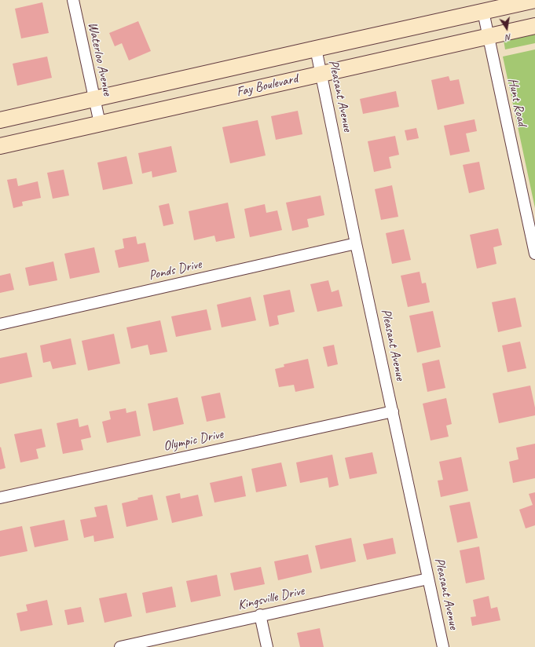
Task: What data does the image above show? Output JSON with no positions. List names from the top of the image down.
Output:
{
  "streets": {
    "main road": ["Fay Boulevard"],
    "street": [
      "Waterloo Avenue",
      "Pleasant Avenue",
      "Hunt Road",
      "Ponds Drive",
      "Olympic Drive",
      "Kingsville Drive"
    ]
  },
  "crossings": [
    ["Waterloo Avenue", "Fay Boulevard"],
    ["Fay Boulevard", "Pleasant Avenue"],
    ["Fay Boulevard", "Hunt Road"],
    ["Pleasant Avenue", "Ponds Drive"],
    ["Pleasant Avenue", "Olympic Drive"],
    ["Pleasant Avenue", "Kingsville Drive"]
  ],
  "north": "bottom"
}
